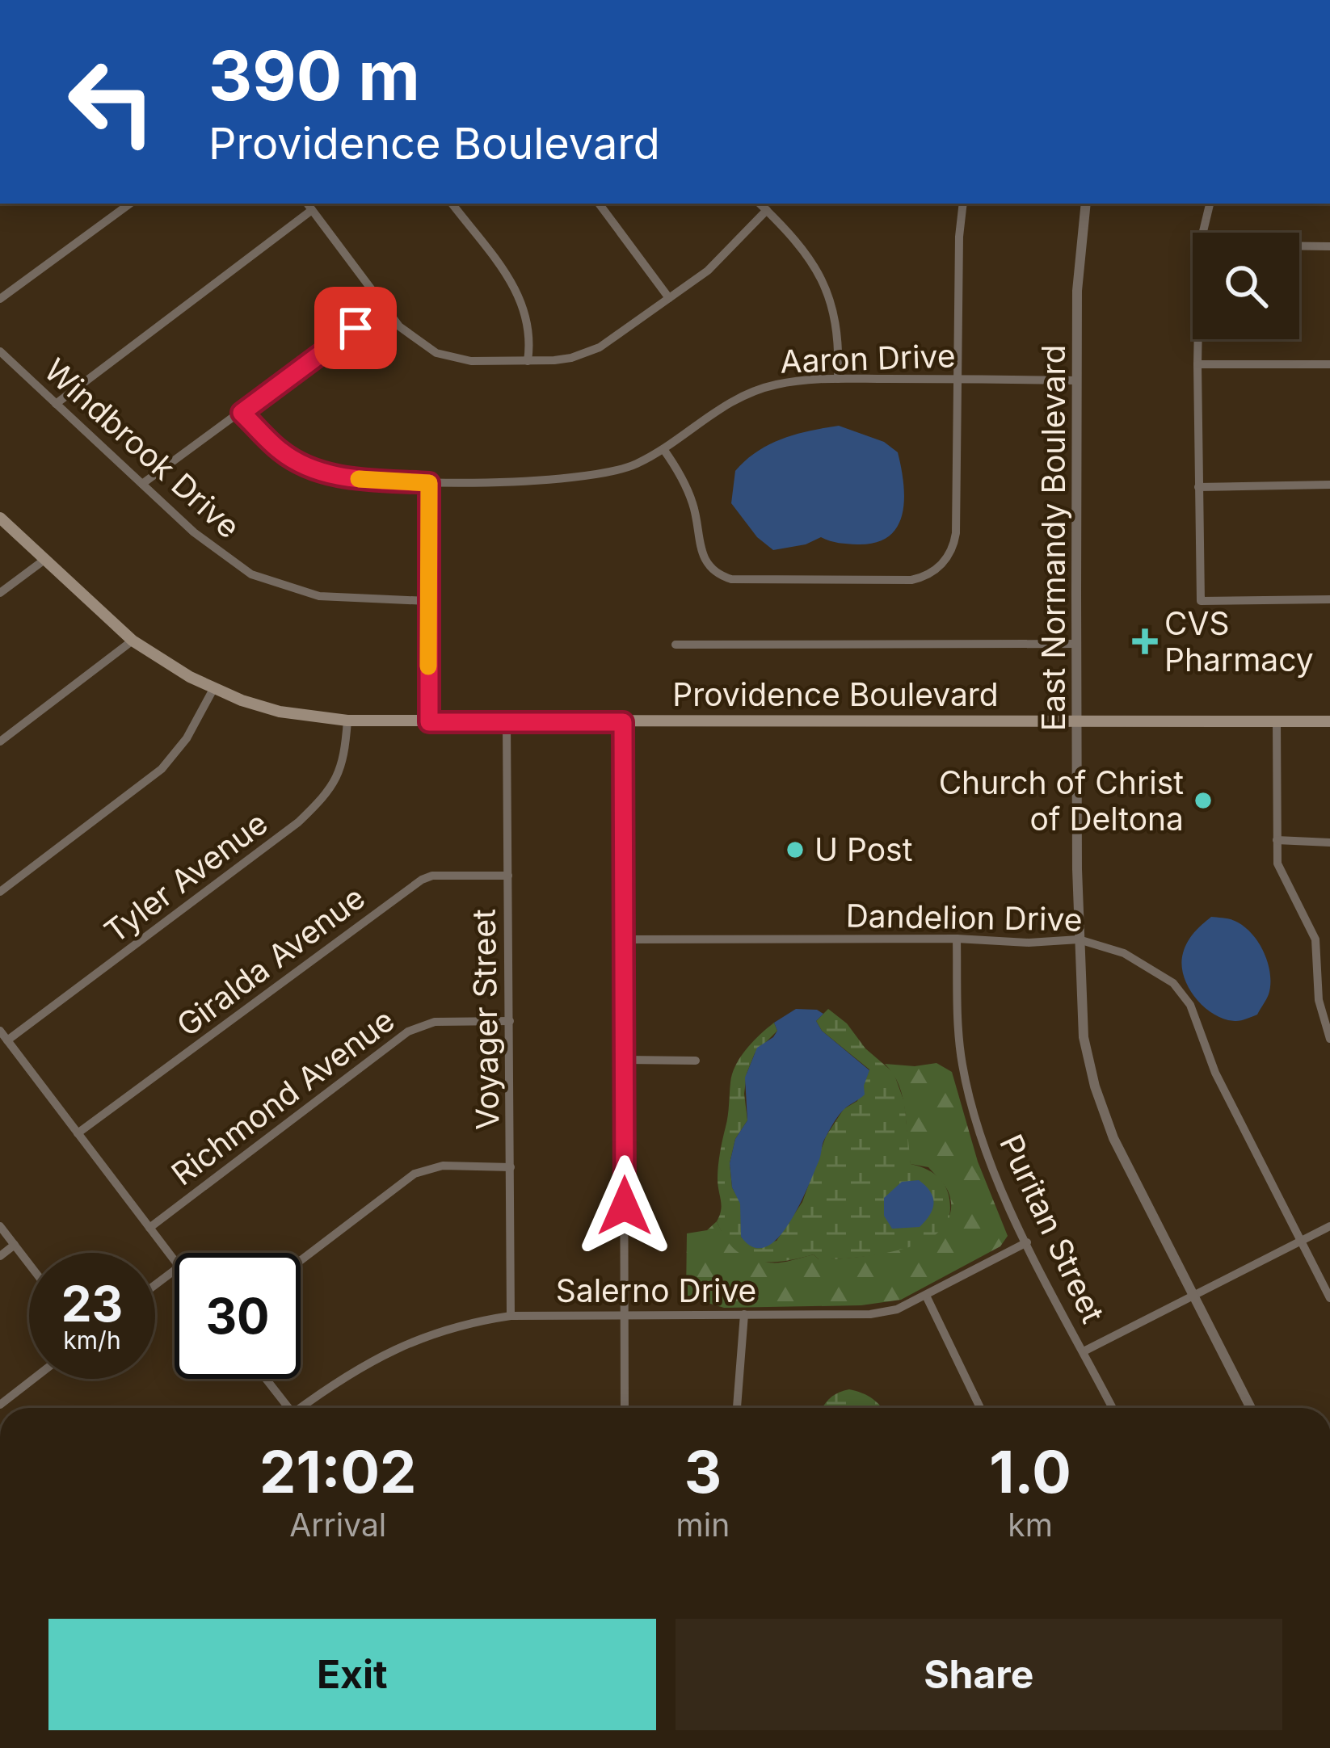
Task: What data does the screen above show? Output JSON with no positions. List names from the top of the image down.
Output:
{
  "streets": {
    "main road": ["Providence Boulevard"],
    "street": [
      "Aaron Drive",
      "Windbrook Drive",
      "East Normandy Boulevard",
      "Tyler Avenue",
      "Dandelion Drive",
      "Giralda Avenue",
      "Voyager Street",
      "Richmond Avenue",
      "Puritan Street",
      "Salerno Drive"
    ]
  },
  "crossings": [
    ["Aaron Drive", "East Normandy Boulevard"],
    ["East Normandy Boulevard", "Providence Boulevard"],
    ["East Normandy Boulevard", "Dandelion Drive"],
    ["Providence Boulevard", "Tyler Avenue"],
    ["Providence Boulevard", "Voyager Street"],
    ["Dandelion Drive", "Puritan Street"],
    ["Giralda Avenue", "Voyager Street"],
    ["Voyager Street", "Richmond Avenue"],
    ["Voyager Street", "Salerno Drive"],
    ["Puritan Street", "Salerno Drive"]
  ],
  "places": {
    "health": ["CVS Pharmacy"],
    "other": ["Church of Christ of Deltona", "U Post"]
  },
  "page": {
    "turn": ["390 m", "Providence Boulevard"],
    "speed": "23 km/h",
    "limit": "30",
    "eta": [
      "21:02",
      "Arrival",
      "3",
      "min",
      "1.0",
      "km"
    ],
    "buttons": ["Exit", "Share"]
  }
}
